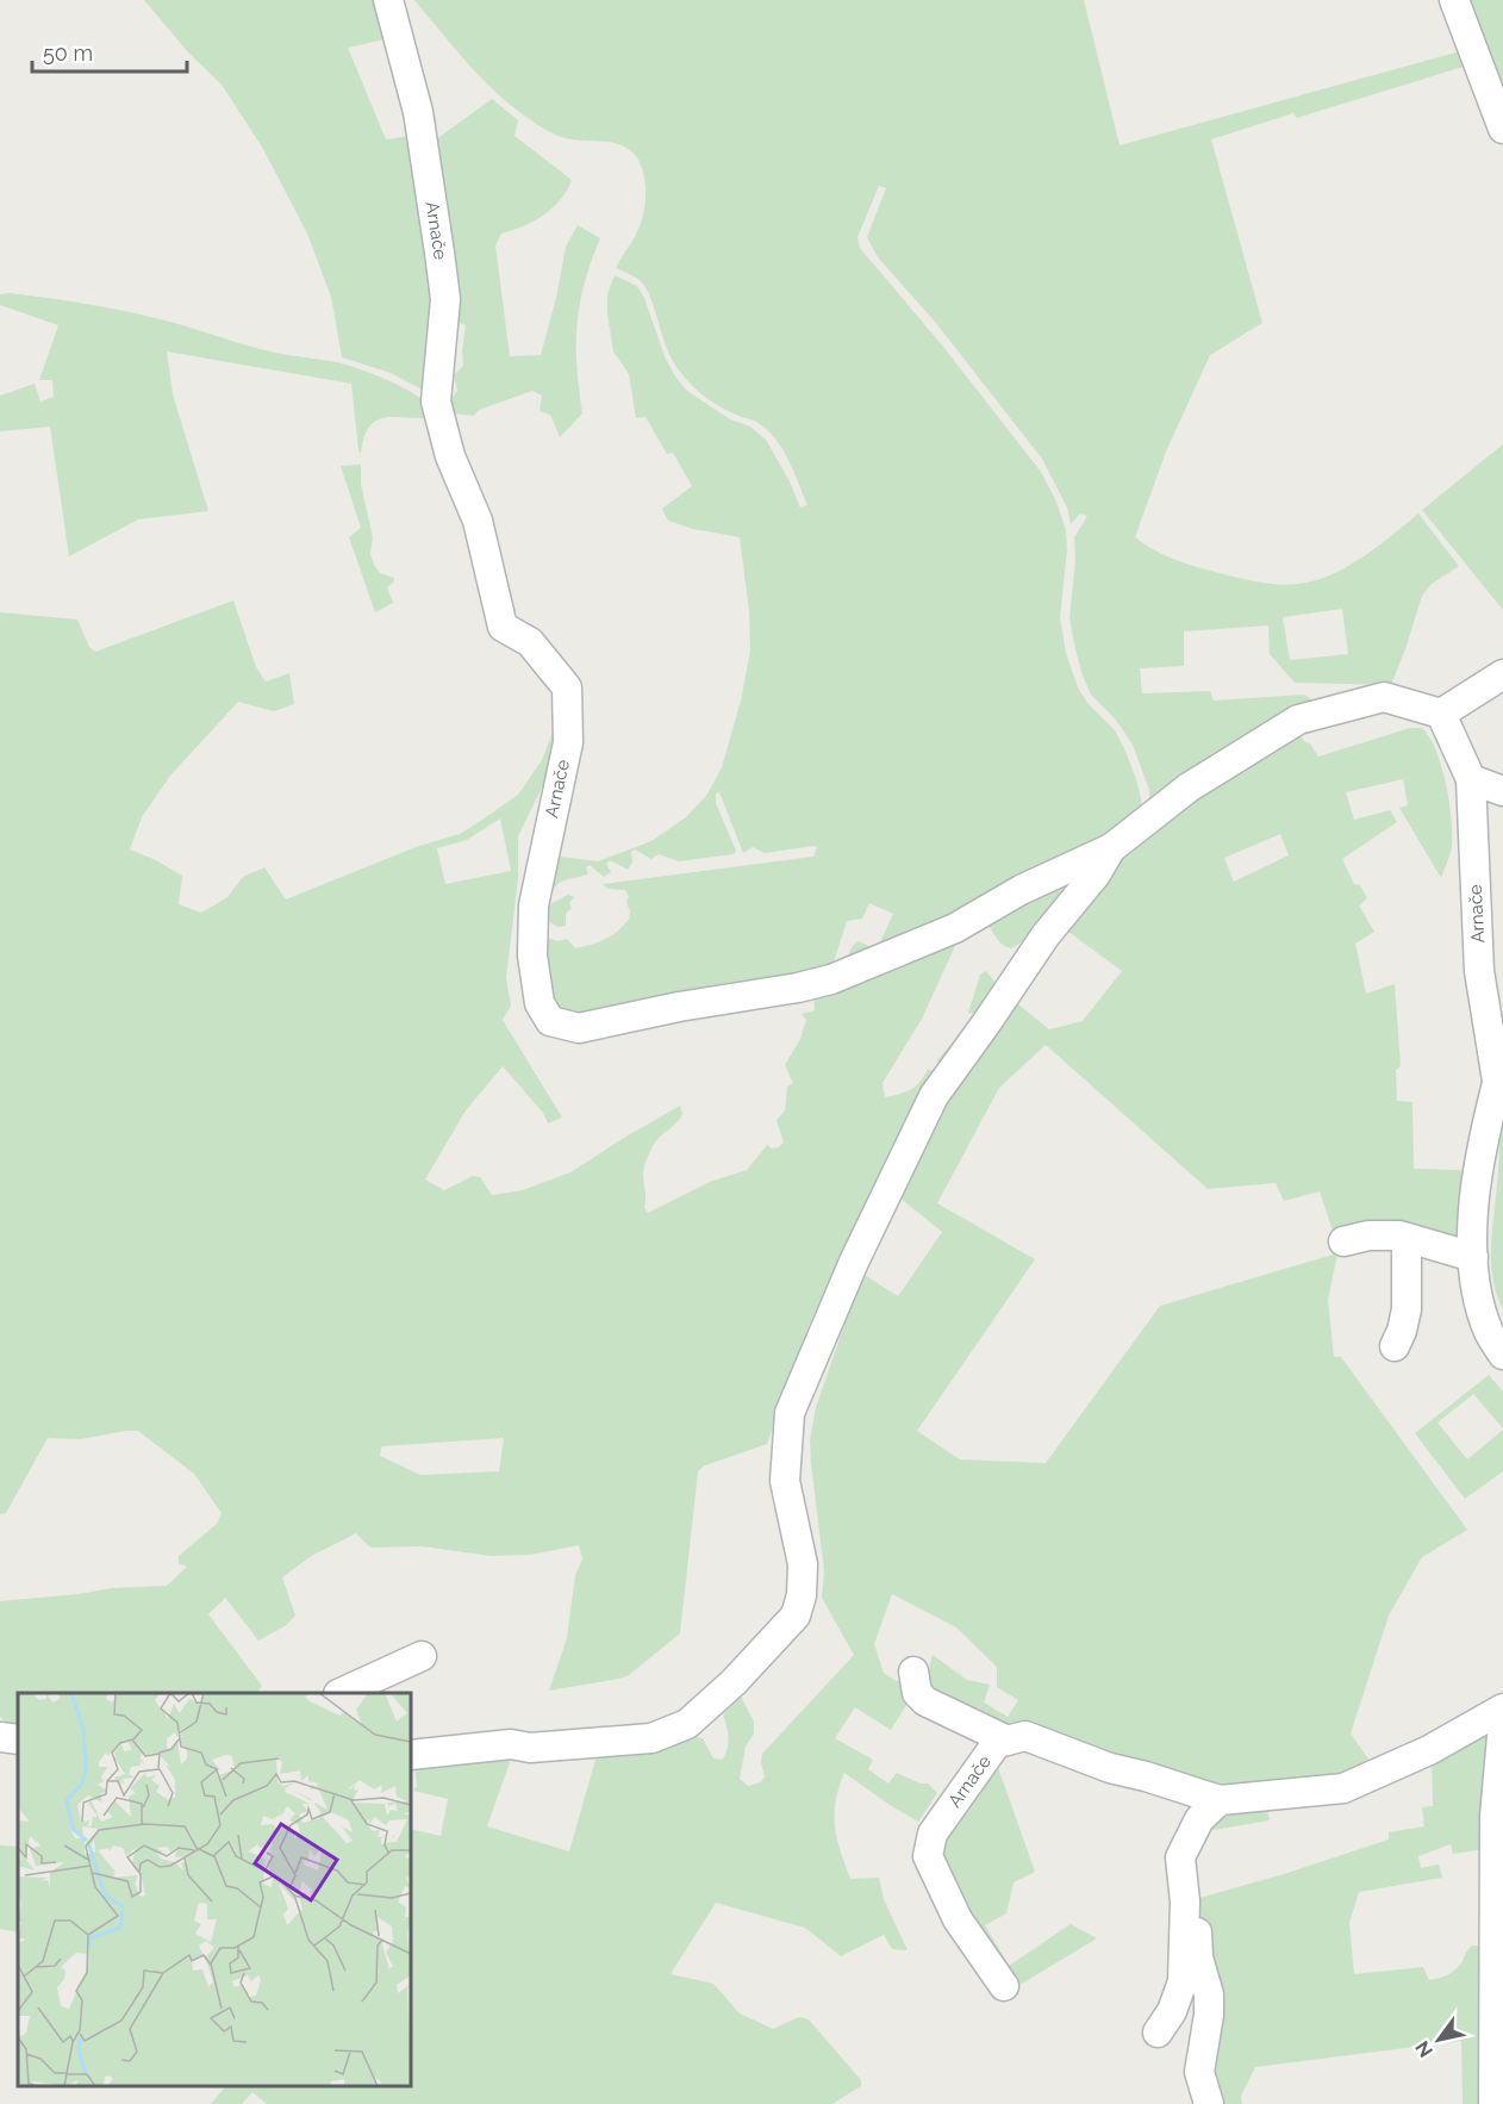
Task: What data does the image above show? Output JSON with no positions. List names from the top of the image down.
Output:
{
  "streets": {
    "street": ["Arnače"]
  },
  "scale_bar": "50 m",
  "north": "bottom left"
}
